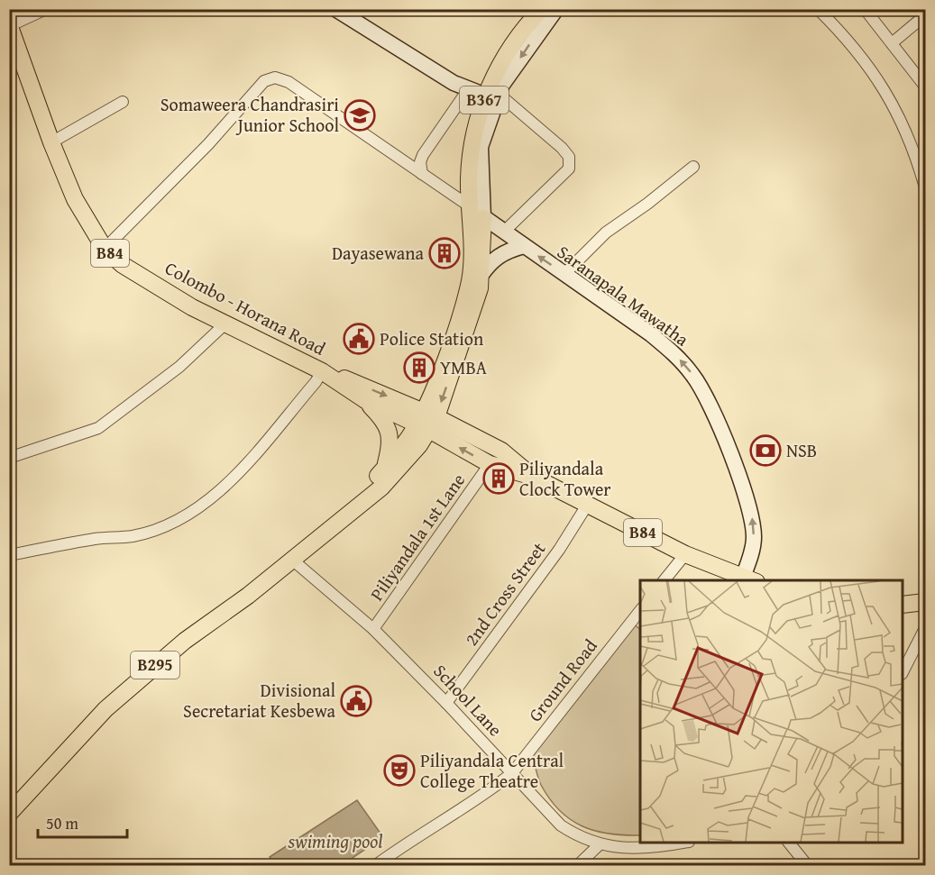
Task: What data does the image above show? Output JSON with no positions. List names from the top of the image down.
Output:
{
  "streets": {
    "main road": [
      "B367",
      "B84",
      "Colombo - Horana Road",
      "B295"
    ],
    "street": [
      "Saranapala Mawatha",
      "Piliyandala 1st Lane",
      "2nd Cross Street",
      "Ground Road",
      "School Lane"
    ]
  },
  "crossings": [
    ["B367", "B84"],
    ["B367", "Saranapala Mawatha"],
    ["B367", "B295"],
    ["B84", "Saranapala Mawatha"],
    ["B84", "Colombo - Horana Road"],
    ["B84", "Piliyandala 1st Lane"],
    ["B84", "2nd Cross Street"],
    ["B84", "B295"],
    ["Piliyandala 1st Lane", "School Lane"],
    ["2nd Cross Street", "School Lane"],
    ["B295", "School Lane"],
    ["Ground Road", "School Lane"]
  ],
  "one_way": ["Saranapala Mawatha"],
  "water": ["swiming pool"],
  "places": {
    "school or university": ["Somaweera Chandrasiri Junior School"],
    "building": ["Dayasewana", "YMBA", "Piliyandala Clock Tower"],
    "public building": ["Police Station", "Divisional Secretariat Kesbewa"],
    "bank": ["NSB"],
    "theatre": ["Piliyandala Central College Theatre"]
  },
  "scale_bar": "50 m"
}
